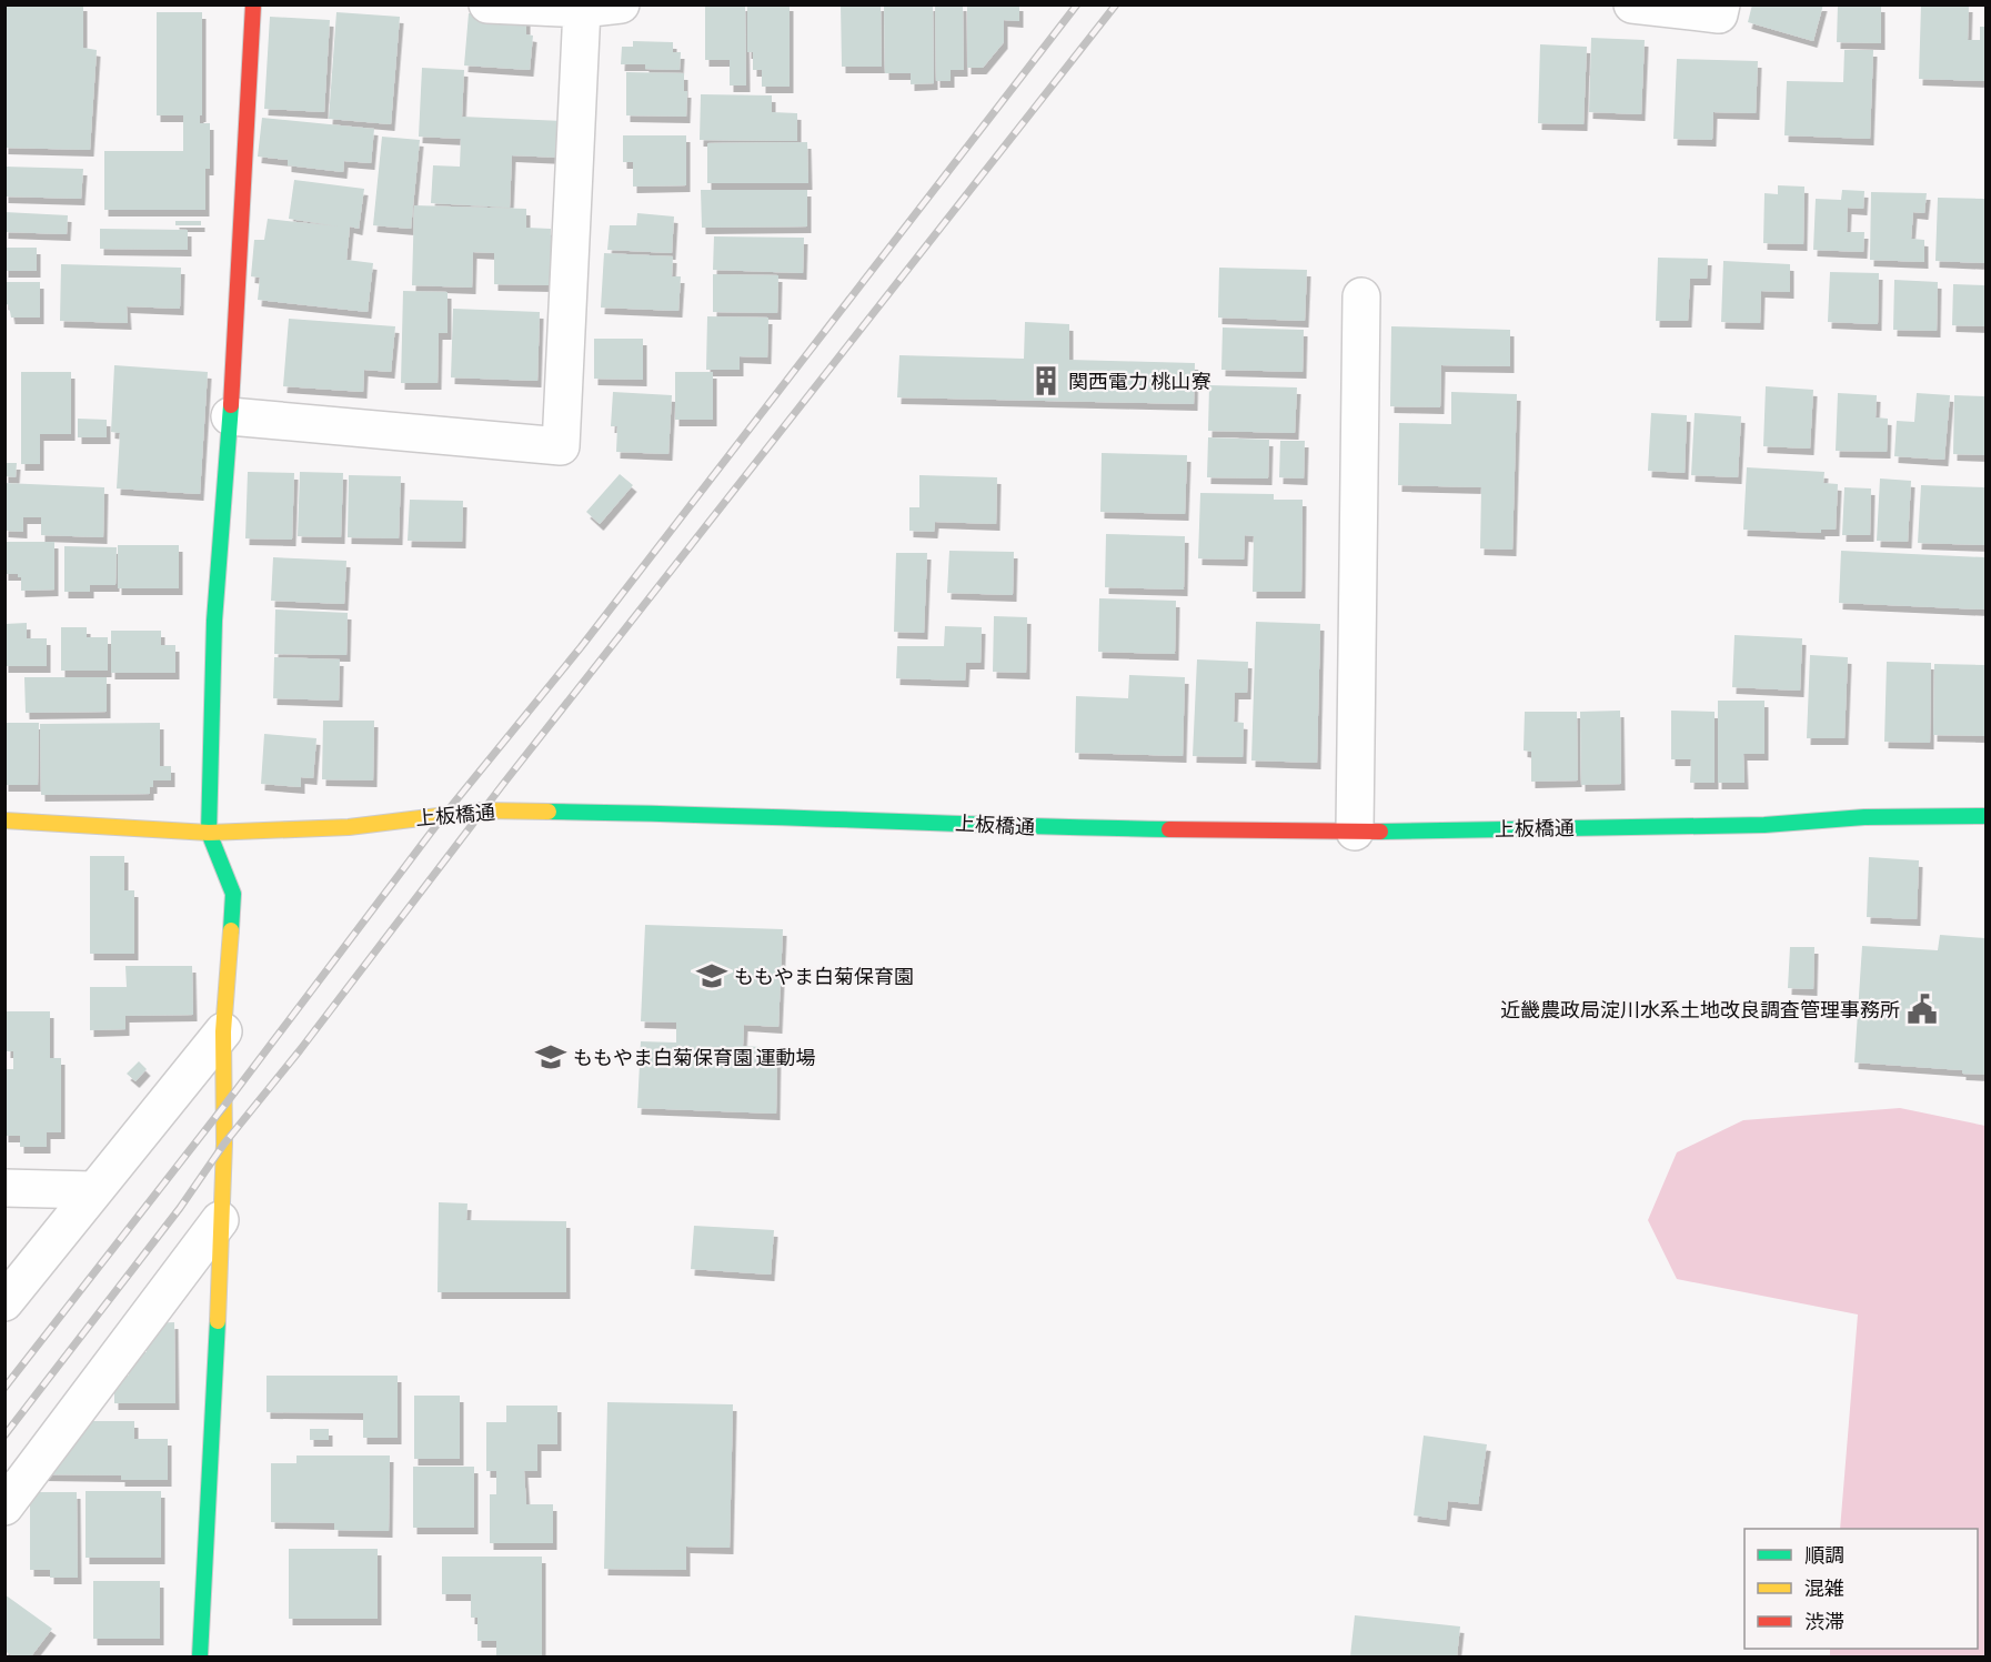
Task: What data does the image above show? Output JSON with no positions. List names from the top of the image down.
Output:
{
  "streets": {
    "street": ["上板橋通"]
  },
  "places": {
    "building": ["関西電力 桃山寮"],
    "school or university": ["ももやま白菊保育園", "ももやま白菊保育園 運動場"],
    "public building": ["近畿農政局淀川水系土地改良調査管理事務所"]
  },
  "legend": ["順調", "混雑", "渋滞"]
}
